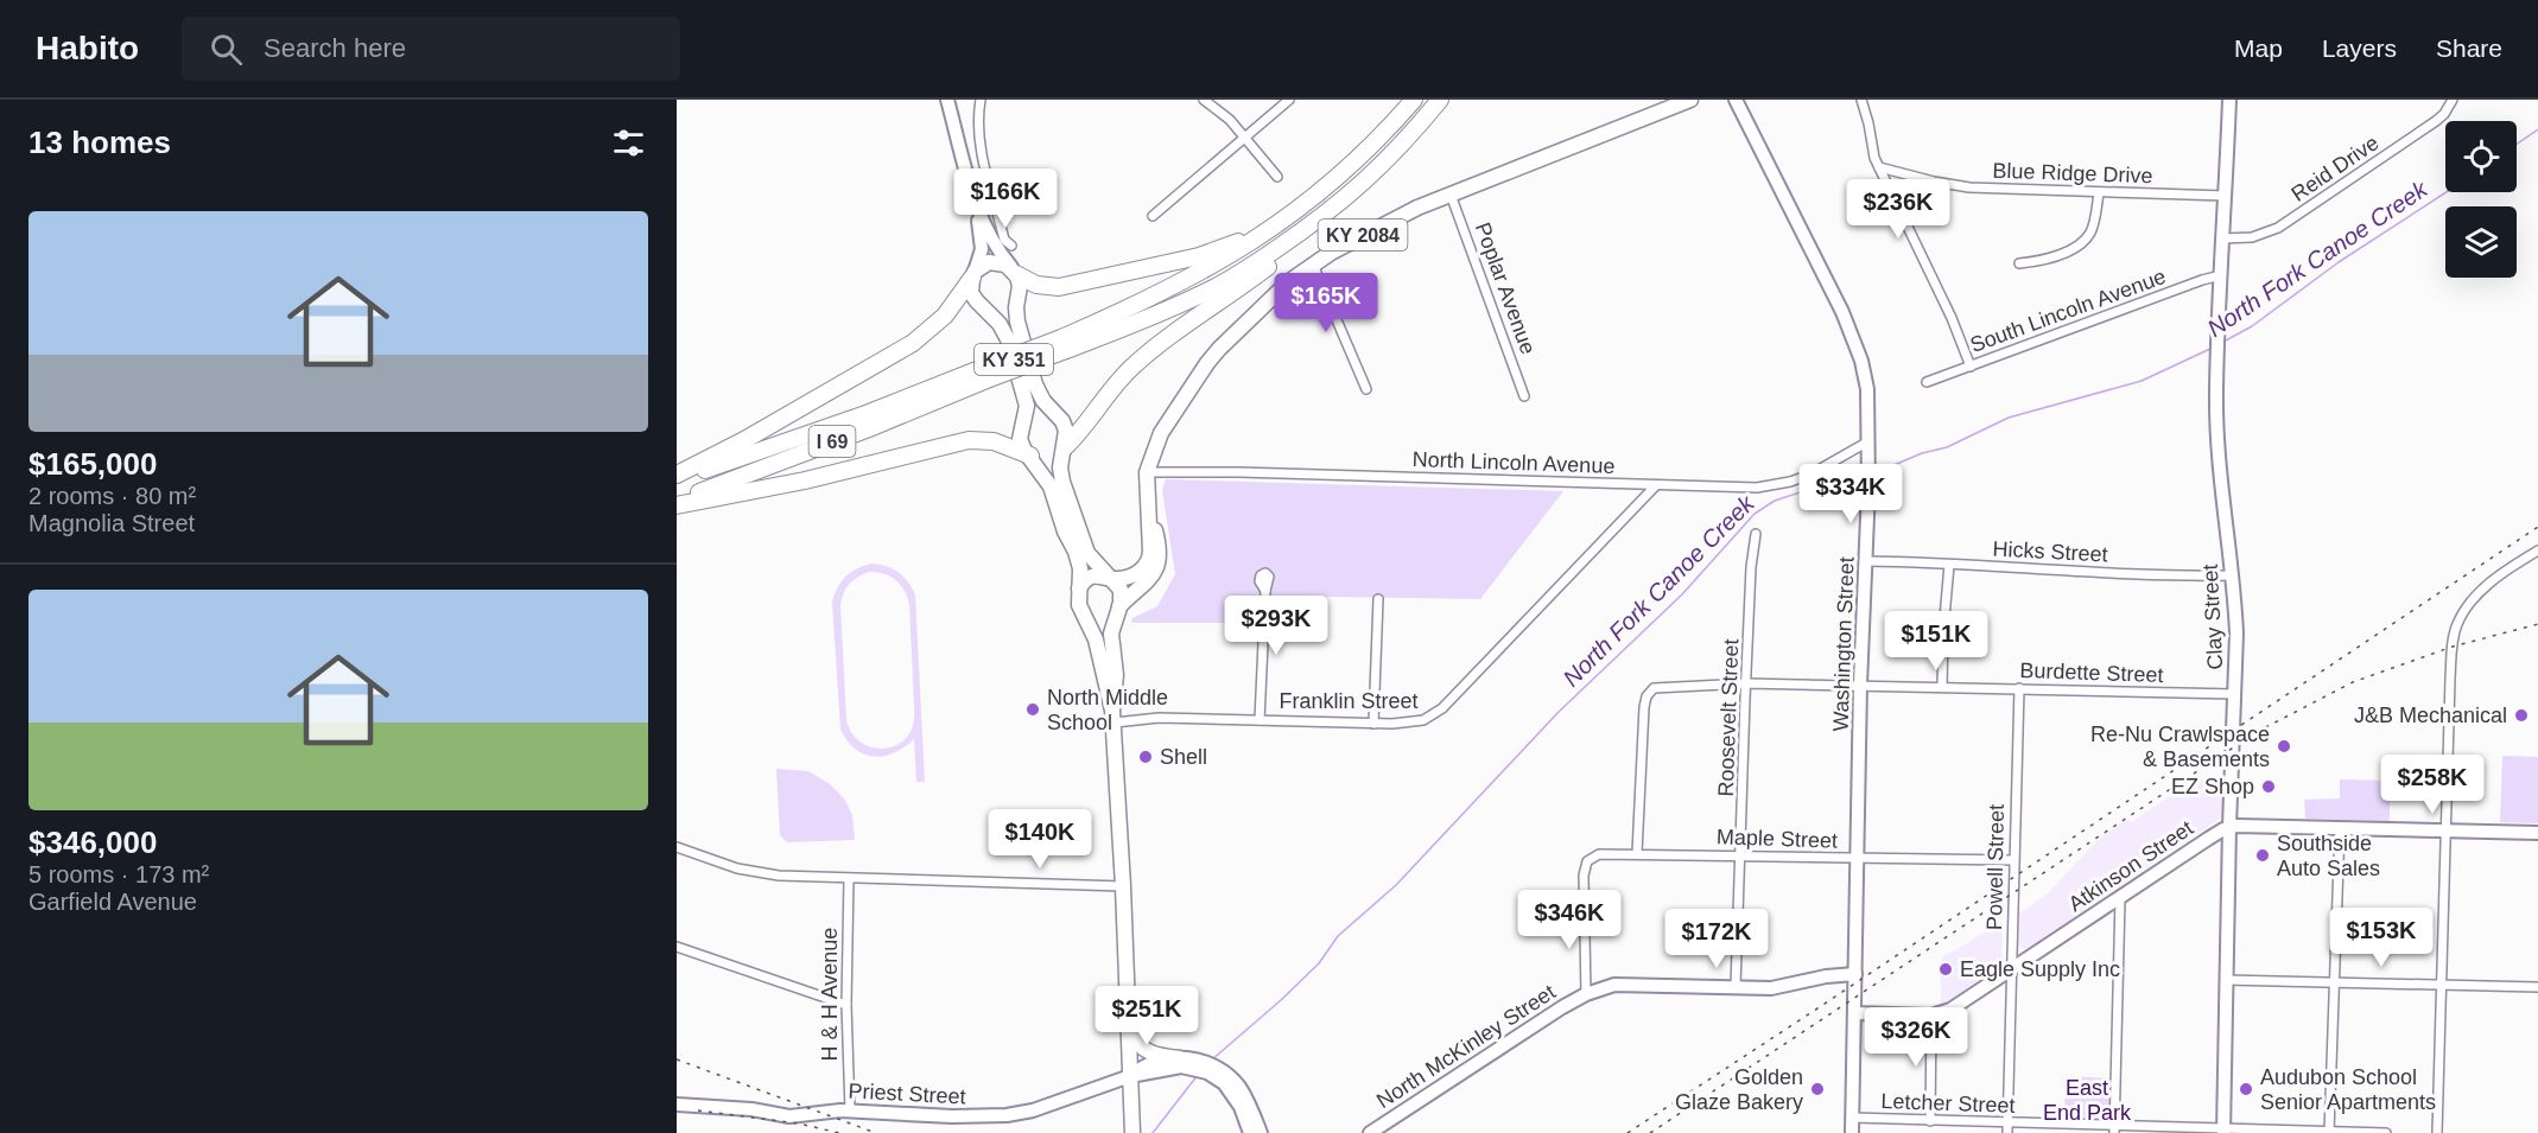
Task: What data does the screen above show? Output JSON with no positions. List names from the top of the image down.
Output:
{
  "streets": {
    "highway": ["I 69"],
    "main road": ["KY 2084", "KY 351"],
    "street": [
      "Reid Drive",
      "Blue Ridge Drive",
      "Poplar Avenue",
      "South Lincoln Avenue",
      "North Lincoln Avenue",
      "Hicks Street",
      "Clay Street",
      "Washington Street",
      "Burdette Street",
      "Franklin Street",
      "Roosevelt Street",
      "Maple Street",
      "Atkinson Street",
      "Powell Street",
      "H & H Avenue",
      "North McKinley Street",
      "Priest Street",
      "Letcher Street"
    ]
  },
  "crossings": [
    ["Reid Drive", "Clay Street"],
    ["Blue Ridge Drive", "Clay Street"],
    ["KY 2084", "Poplar Avenue"],
    ["KY 2084", "KY 351"],
    ["KY 2084", "North Lincoln Avenue"],
    ["South Lincoln Avenue", "Clay Street"],
    ["KY 351", "Franklin Street"],
    ["KY 351", "Priest Street"],
    ["North Lincoln Avenue", "Washington Street"],
    ["North Lincoln Avenue", "Franklin Street"],
    ["Hicks Street", "Clay Street"],
    ["Hicks Street", "Washington Street"],
    ["Clay Street", "Burdette Street"],
    ["Clay Street", "Atkinson Street"],
    ["Clay Street", "Letcher Street"],
    ["Washington Street", "Burdette Street"],
    ["Washington Street", "Maple Street"],
    ["Washington Street", "Atkinson Street"],
    ["Washington Street", "North McKinley Street"],
    ["Washington Street", "Letcher Street"],
    ["Burdette Street", "Roosevelt Street"],
    ["Burdette Street", "Maple Street"],
    ["Burdette Street", "Powell Street"],
    ["Roosevelt Street", "Maple Street"],
    ["Roosevelt Street", "North McKinley Street"],
    ["Maple Street", "Powell Street"],
    ["Maple Street", "North McKinley Street"],
    ["Atkinson Street", "Powell Street"],
    ["Powell Street", "Letcher Street"],
    ["H & H Avenue", "Priest Street"]
  ],
  "water": ["North Fork Canoe Creek"],
  "parks": ["East End Park"],
  "places": [
    "North Middle School",
    "J&B Mechanical",
    "Re-Nu Crawlspace & Basements",
    "Shell",
    "EZ Shop",
    "Southside Auto Sales",
    "Eagle Supply Inc",
    "Golden Glaze Bakery",
    "Audubon School Senior Apartments"
  ],
  "page": {
    "header": "Habito",
    "search": "Search here",
    "nav": ["Map", "Layers", "Share"],
    "heading": "13 homes",
    "price": [
      "$166K",
      "$236K",
      "$165K",
      "$334K",
      "$293K",
      "$151K",
      "$258K",
      "$140K",
      "$346K",
      "$153K",
      "$172K",
      "$251K",
      "$326K"
    ],
    "list": [
      {
        "name": "$165,000",
        "note": "2 rooms · 80 m² · Magnolia Street"
      },
      {
        "name": "$346,000",
        "note": "5 rooms · 173 m² · Garfield Avenue"
      }
    ]
  }
}
